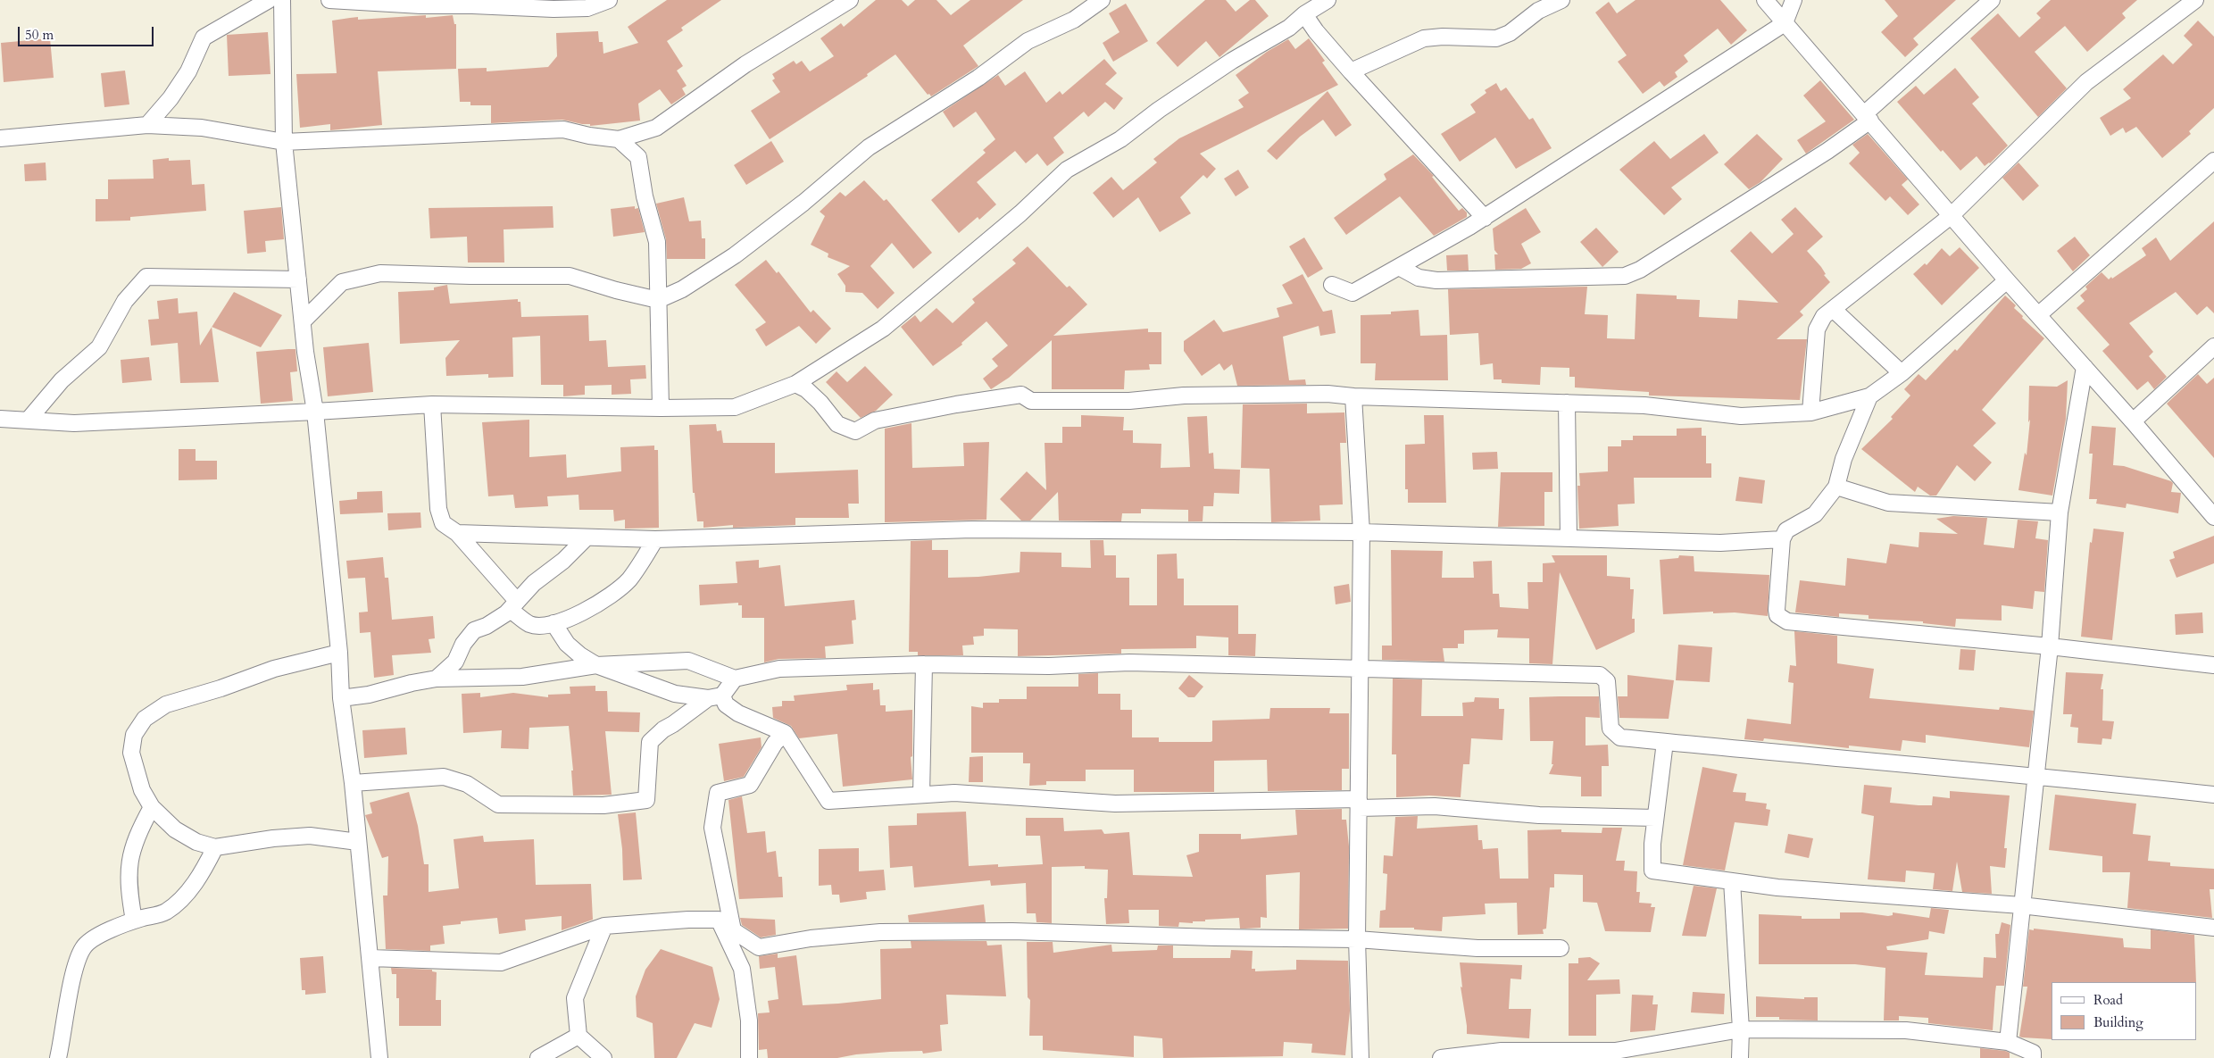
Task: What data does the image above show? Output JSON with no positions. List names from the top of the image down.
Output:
{
  "legend": ["Road", "Building"],
  "scale_bar": "50 m"
}
